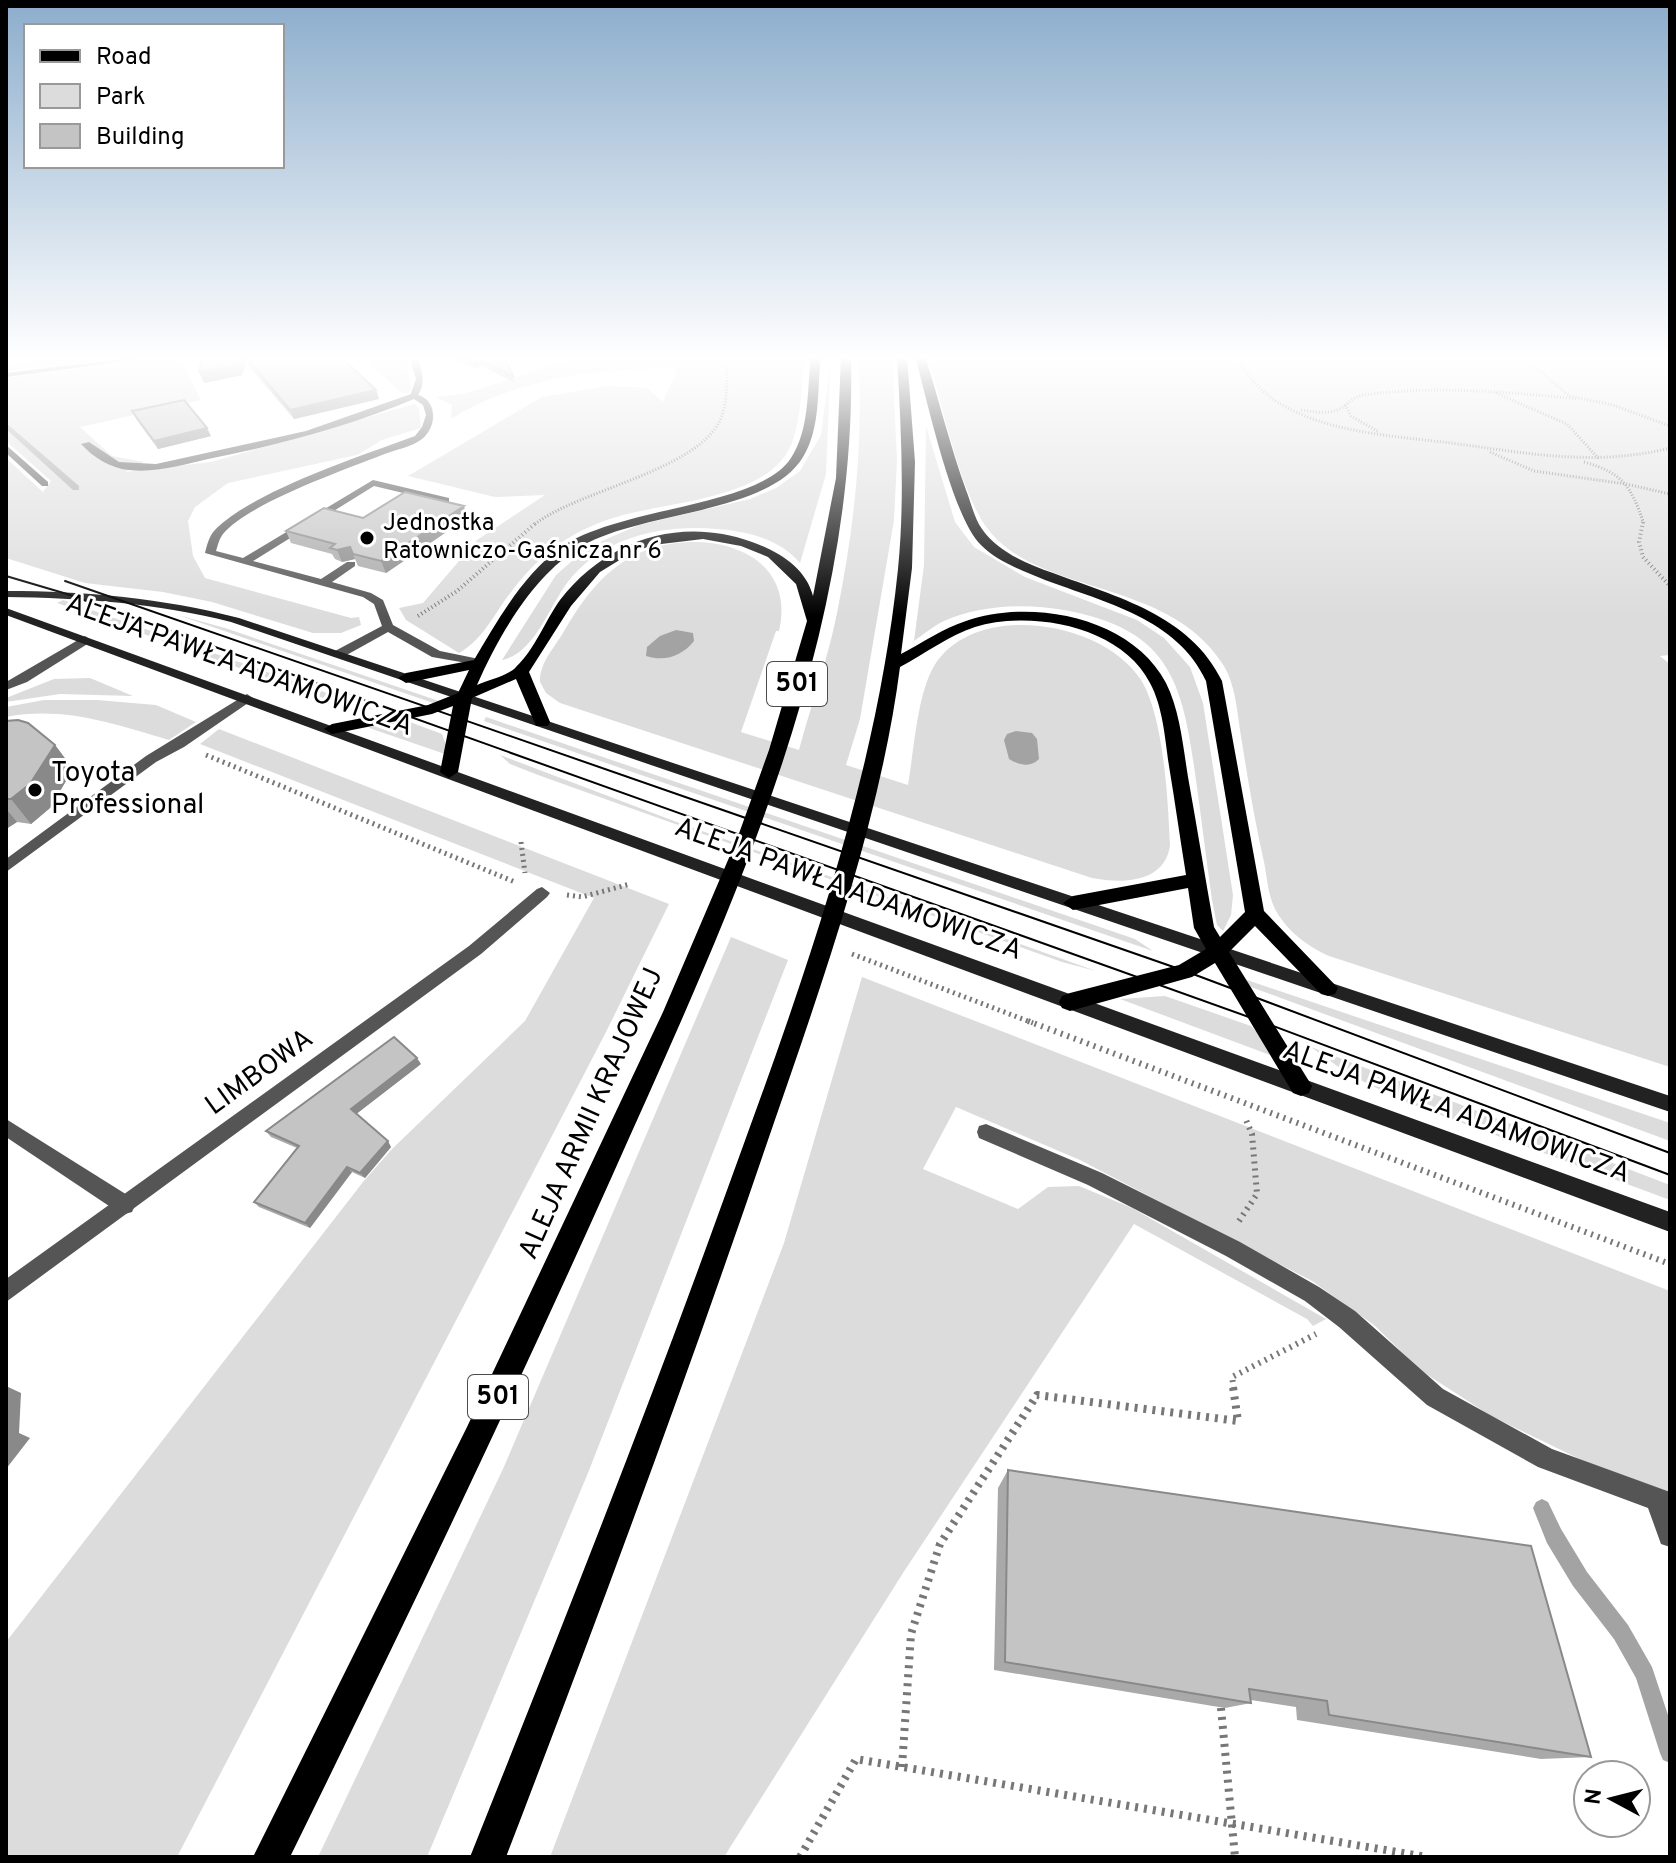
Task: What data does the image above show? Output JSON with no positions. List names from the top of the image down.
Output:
{
  "streets": {
    "main road": ["ALEJA PAWŁA ADAMOWICZA", "501", "ALEJA ARMII KRAJOWEJ"],
    "street": ["LIMBOWA"]
  },
  "places": ["Jednostka Ratowniczo-Gaśnicza nr 6", "Toyota Professional"],
  "legend": ["Road", "Park", "Building"],
  "north": "left"
}
